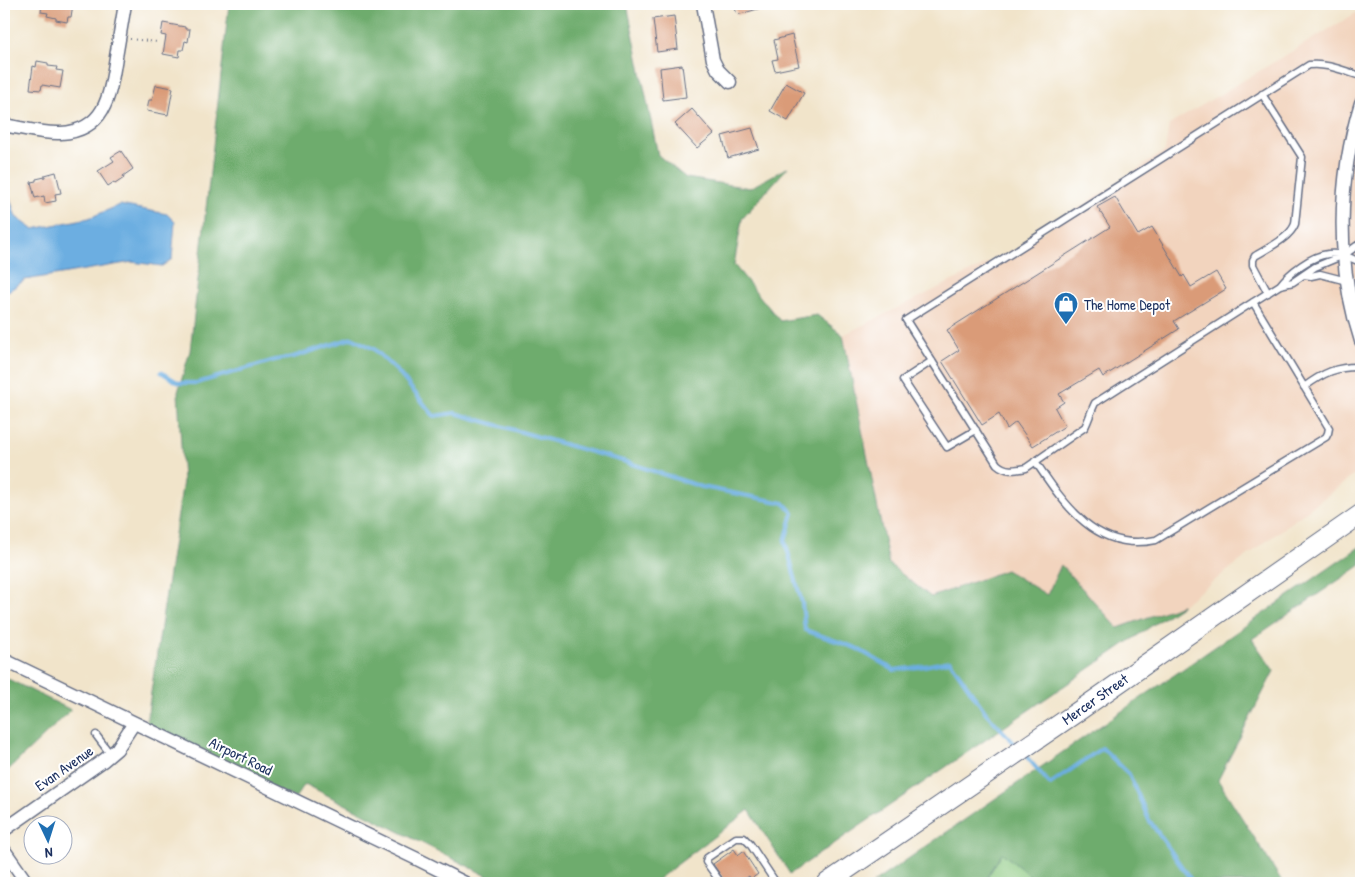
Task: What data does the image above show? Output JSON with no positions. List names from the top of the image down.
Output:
{
  "streets": {
    "main road": ["Mercer Street"],
    "street": ["Airport Road", "Evan Avenue"]
  },
  "crossings": [
    ["Airport Road", "Evan Avenue"]
  ],
  "places": {
    "shop": ["The Home Depot"]
  },
  "north": "bottom"
}
